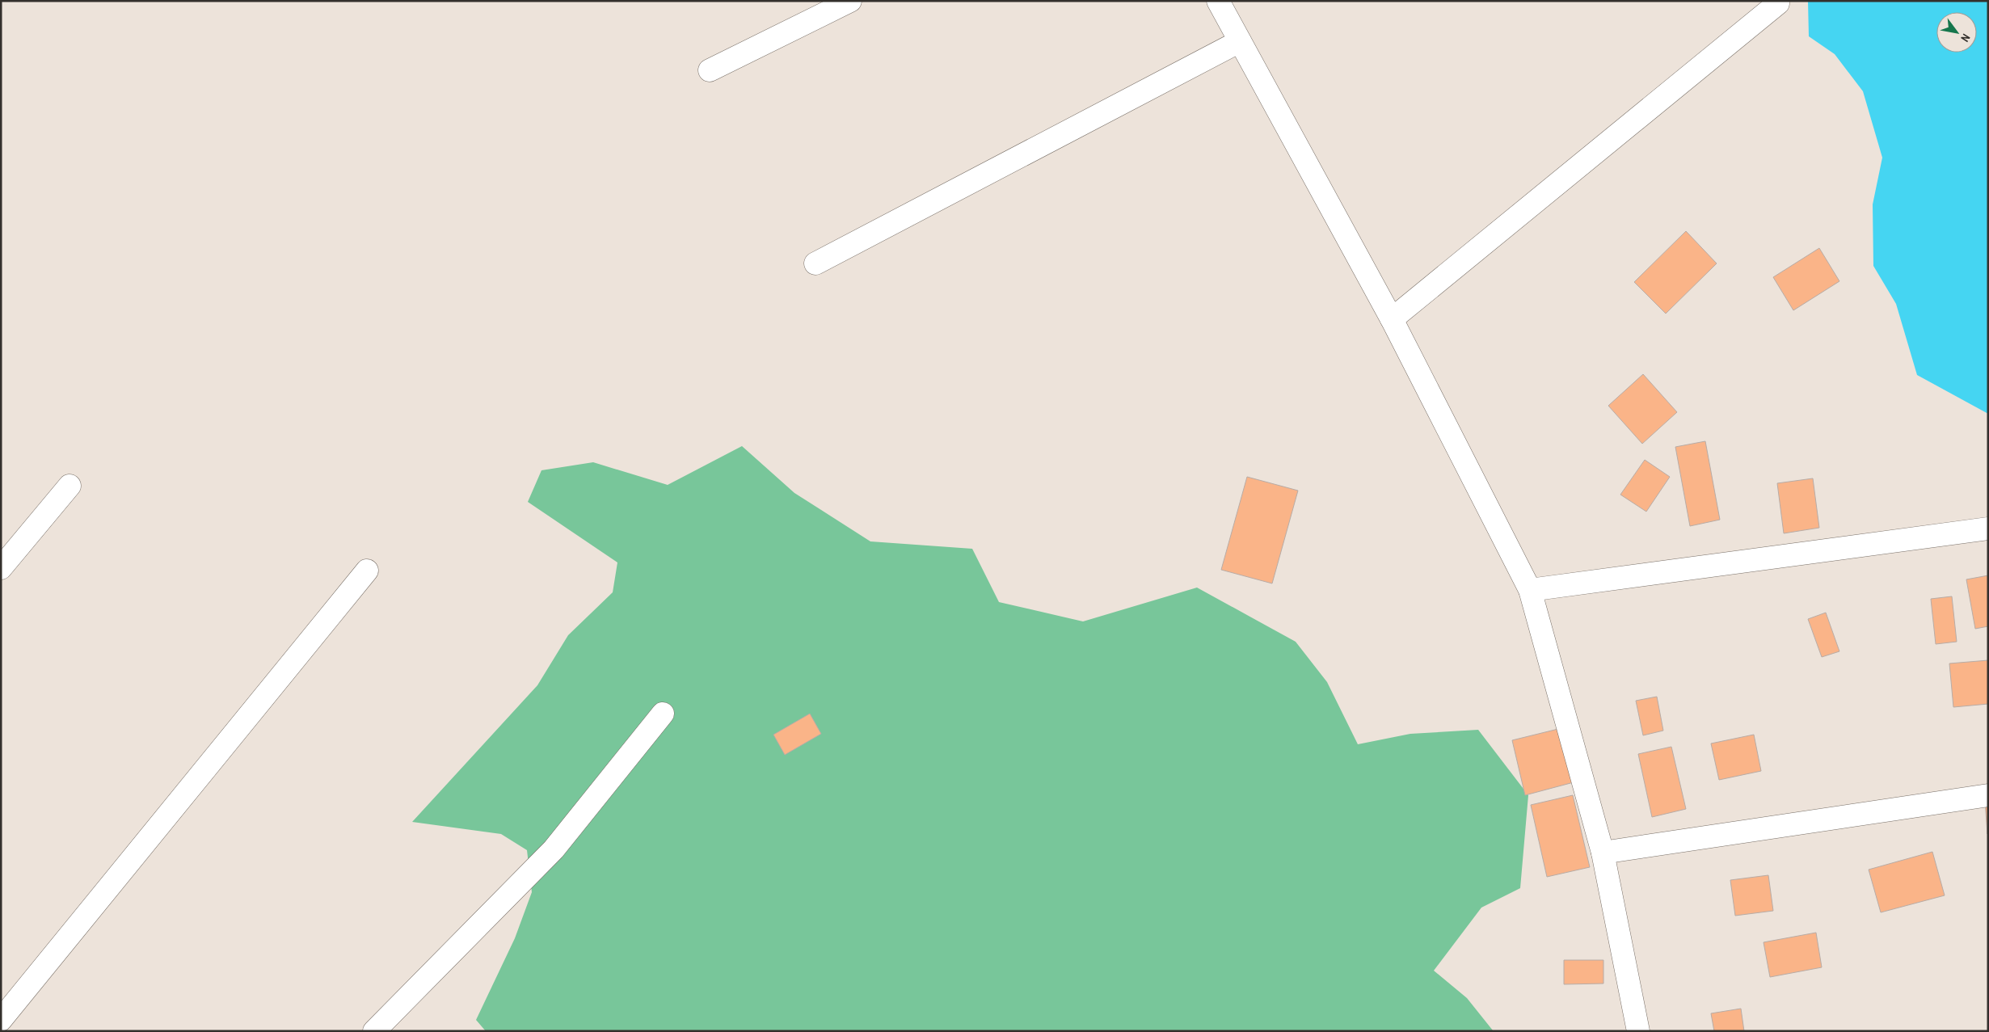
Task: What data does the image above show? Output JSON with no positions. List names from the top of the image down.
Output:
{
  "north": "bottom right"
}
